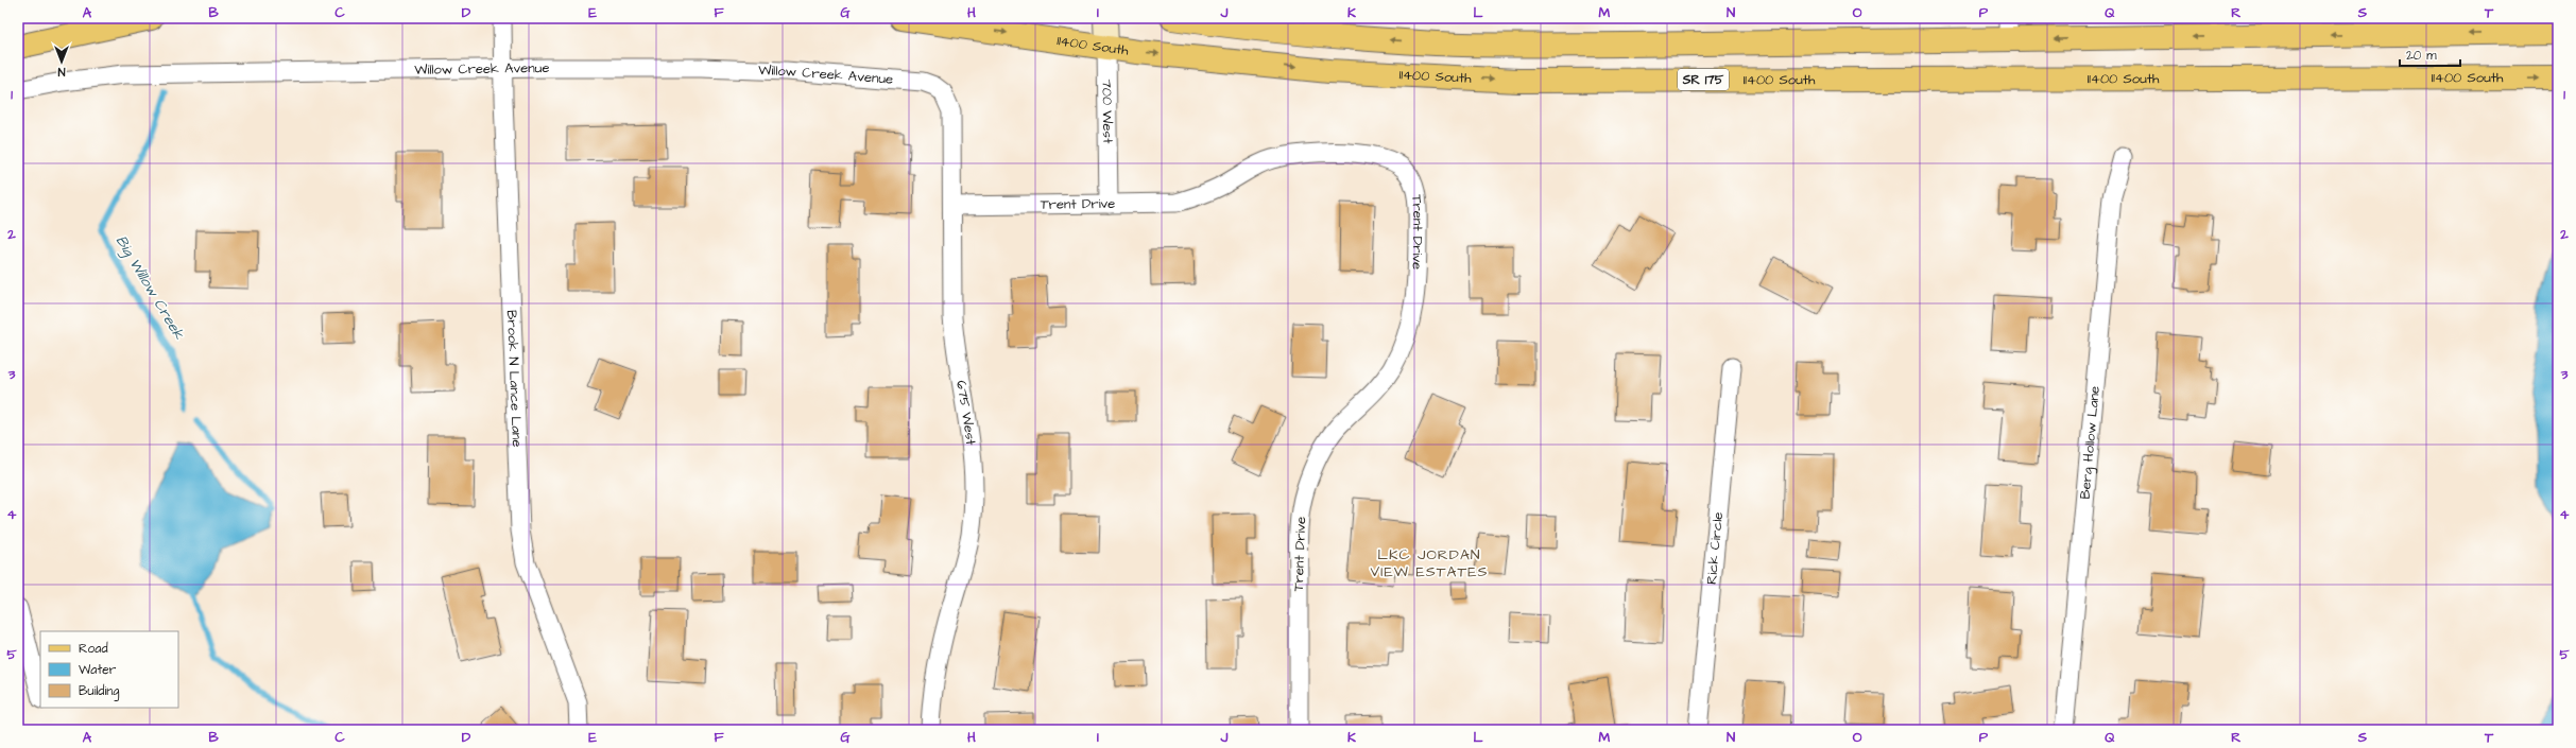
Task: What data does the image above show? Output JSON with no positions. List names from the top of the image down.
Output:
{
  "streets": {
    "main road": ["11400 South", "SR 175"],
    "street": [
      "Willow Creek Avenue",
      "700 West",
      "Trent Drive",
      "Brook N Lance Lane",
      "675 West",
      "Berg Hollow Lane",
      "Rick Circle"
    ]
  },
  "crossings": [
    ["11400 South", "700 West"],
    ["Willow Creek Avenue", "Brook N Lance Lane"],
    ["Willow Creek Avenue", "675 West"],
    ["700 West", "Trent Drive"],
    ["Trent Drive", "675 West"]
  ],
  "districts": ["LKC JORDAN VIEW ESTATES"],
  "water": ["Big Willow Creek"],
  "legend": ["Road", "Water", "Building"],
  "scale_bar": "20 m",
  "north": "bottom",
  "grid": {
    "columns": [
      "A",
      "B",
      "C",
      "D",
      "E",
      "F",
      "G",
      "H",
      "I",
      "J",
      "K",
      "L",
      "M",
      "N",
      "O",
      "P",
      "Q",
      "R",
      "S",
      "T"
    ],
    "rows": [
      "1",
      "2",
      "3",
      "4",
      "5"
    ]
  }
}
